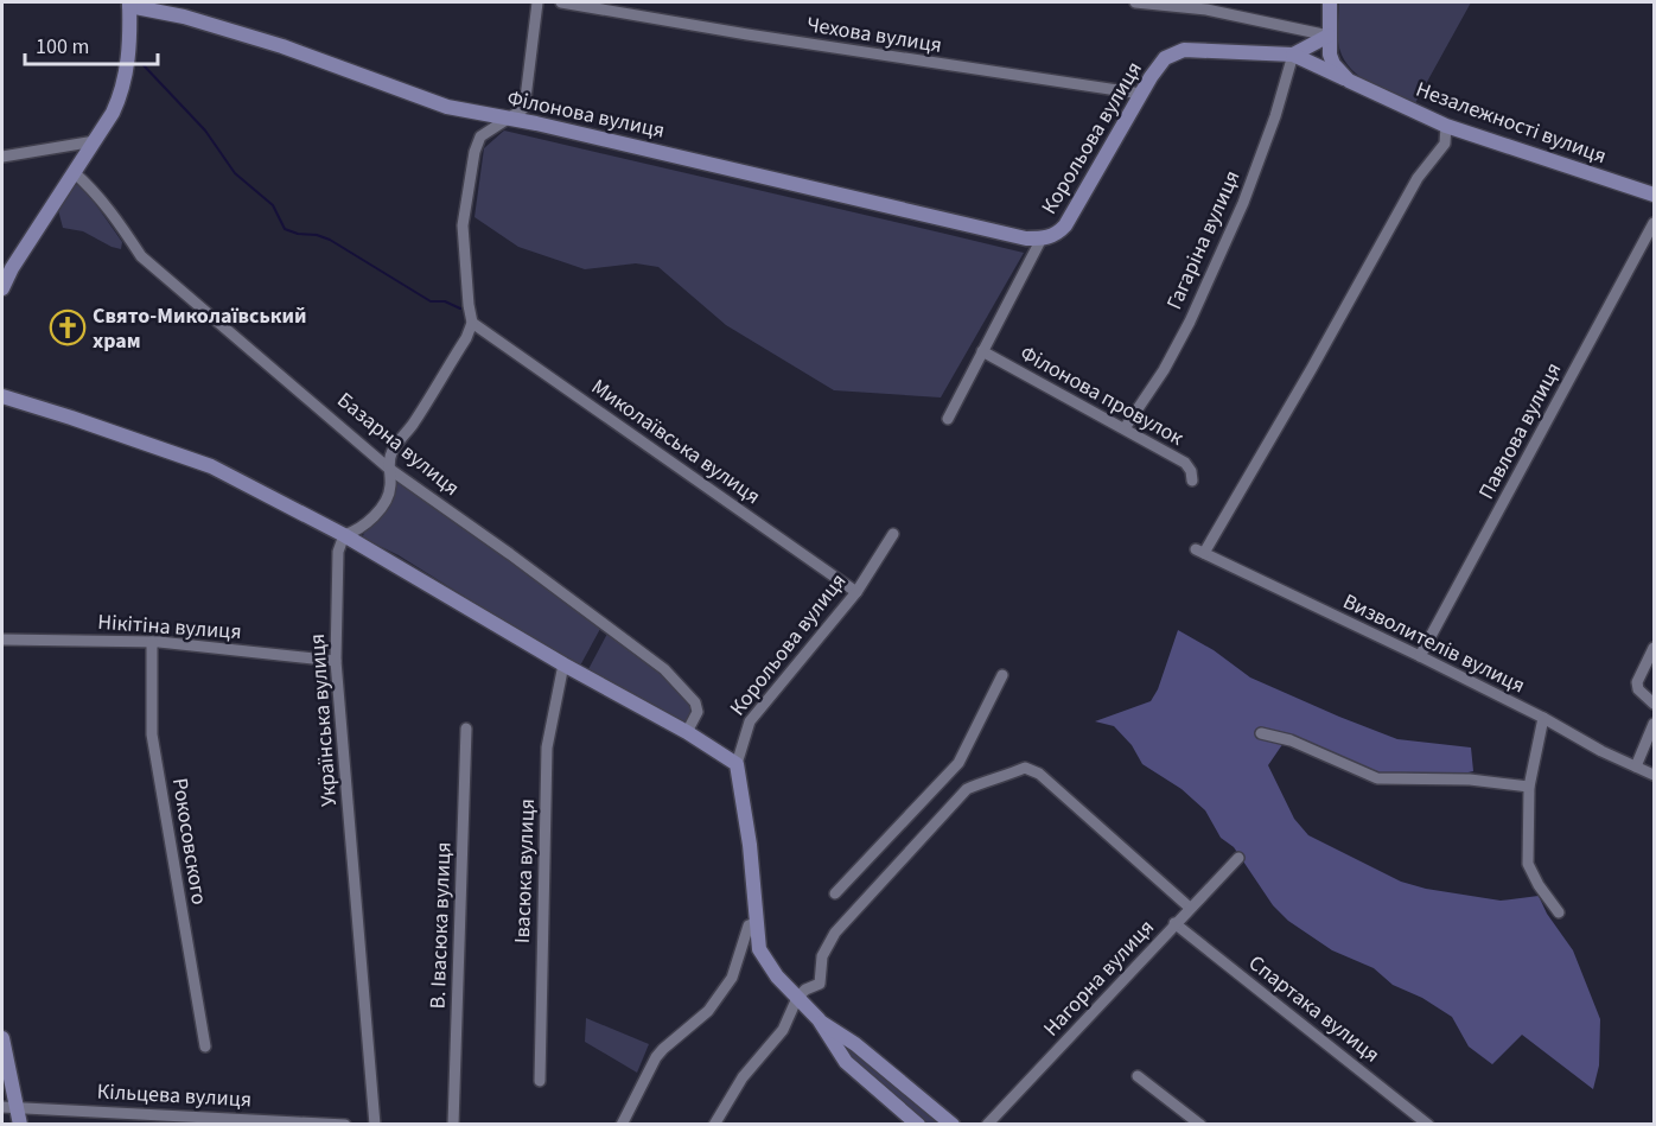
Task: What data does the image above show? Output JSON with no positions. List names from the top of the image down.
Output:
{
  "streets": {
    "main road": ["Філонова вулиця", "Незалежності вулиця", "Корольова вулиця"],
    "street": [
      "Чехова вулиця",
      "Гагаріна вулиця",
      "Філонова провулок",
      "Павлова вулиця",
      "Миколаївська вулиця",
      "Базарна вулиця",
      "Нікітіна вулиця",
      "Визволителів вулиця",
      "Українська вулиця",
      "Рокосовского",
      "Івасюка вулиця",
      "В. Івасюка вулиця",
      "Нагорна вулиця",
      "Спартака вулиця",
      "Кільцева вулиця"
    ]
  },
  "crossings": [
    ["Чехова вулиця", "Корольова вулиця"],
    ["Філонова вулиця", "Корольова вулиця"],
    ["Незалежності вулиця", "Корольова вулиця"],
    ["Незалежності вулиця", "Гагаріна вулиця"],
    ["Незалежності вулиця", "Визволителів вулиця"],
    ["Корольова вулиця", "Гагаріна вулиця"],
    ["Корольова вулиця", "Філонова провулок"],
    ["Корольова вулиця", "Миколаївська вулиця"],
    ["Гагаріна вулиця", "Філонова провулок"],
    ["Павлова вулиця", "Визволителів вулиця"],
    ["Нікітіна вулиця", "Українська вулиця"],
    ["Нікітіна вулиця", "Рокосовского"],
    ["Нагорна вулиця", "Спартака вулиця"]
  ],
  "places": {
    "church": ["Свято-Миколаївський храм"]
  },
  "scale_bar": "100 m"
}
